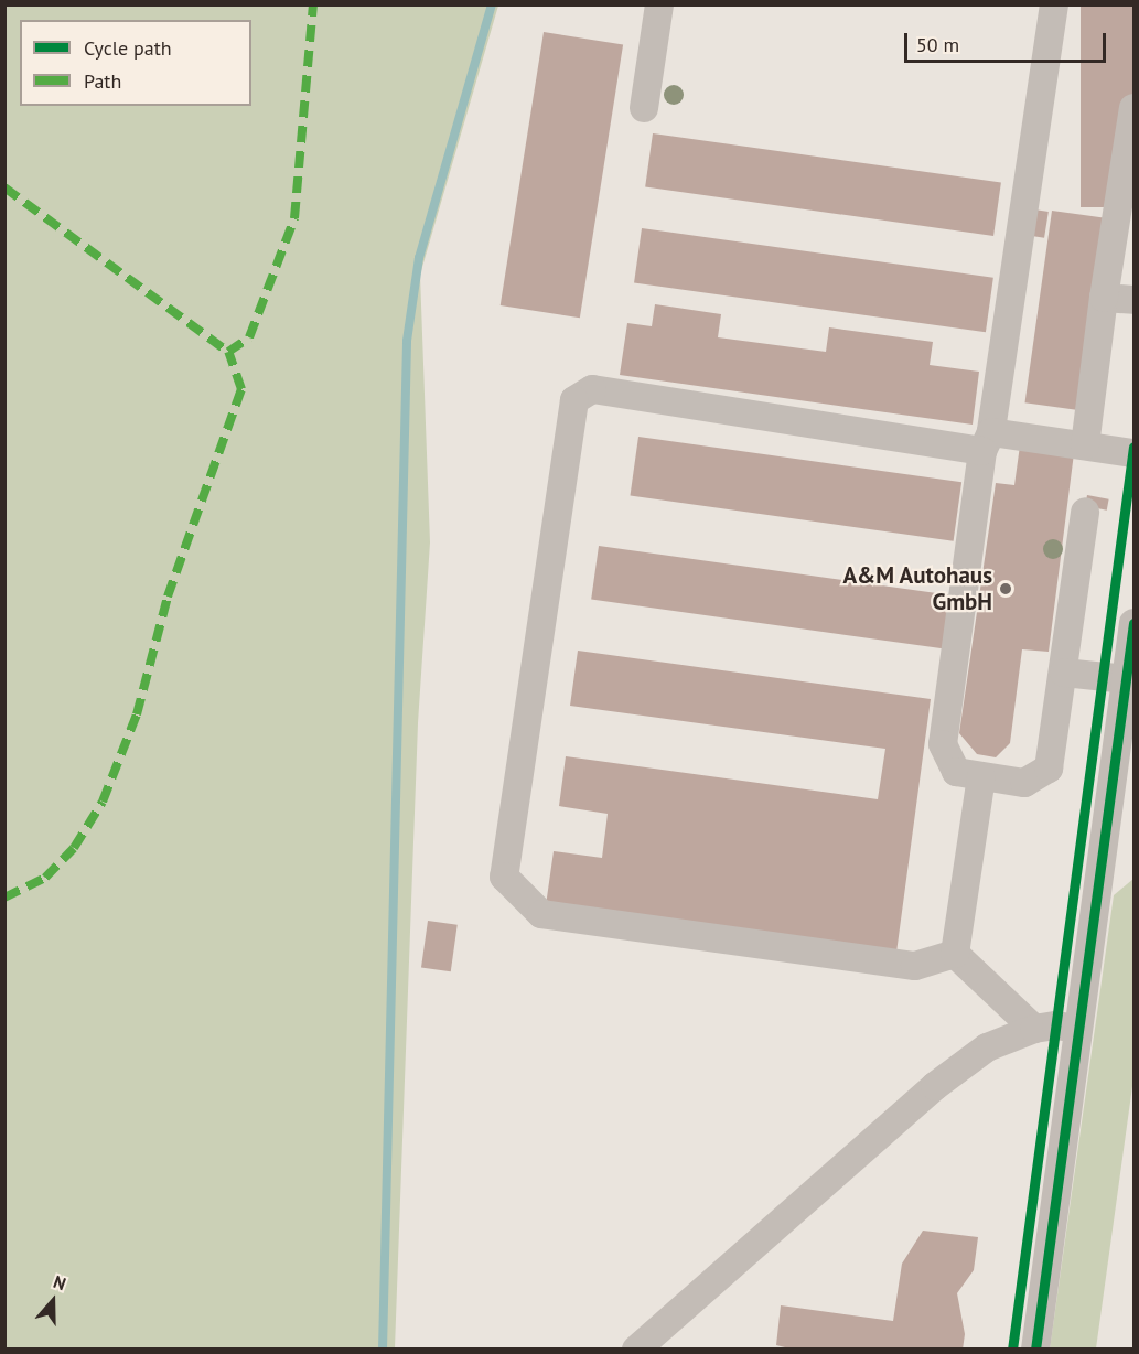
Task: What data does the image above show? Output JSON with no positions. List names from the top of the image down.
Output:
{
  "places": ["A&M Autohaus GmbH"],
  "legend": ["Cycle path", "Path"],
  "scale_bar": "50 m",
  "north": "top"
}
